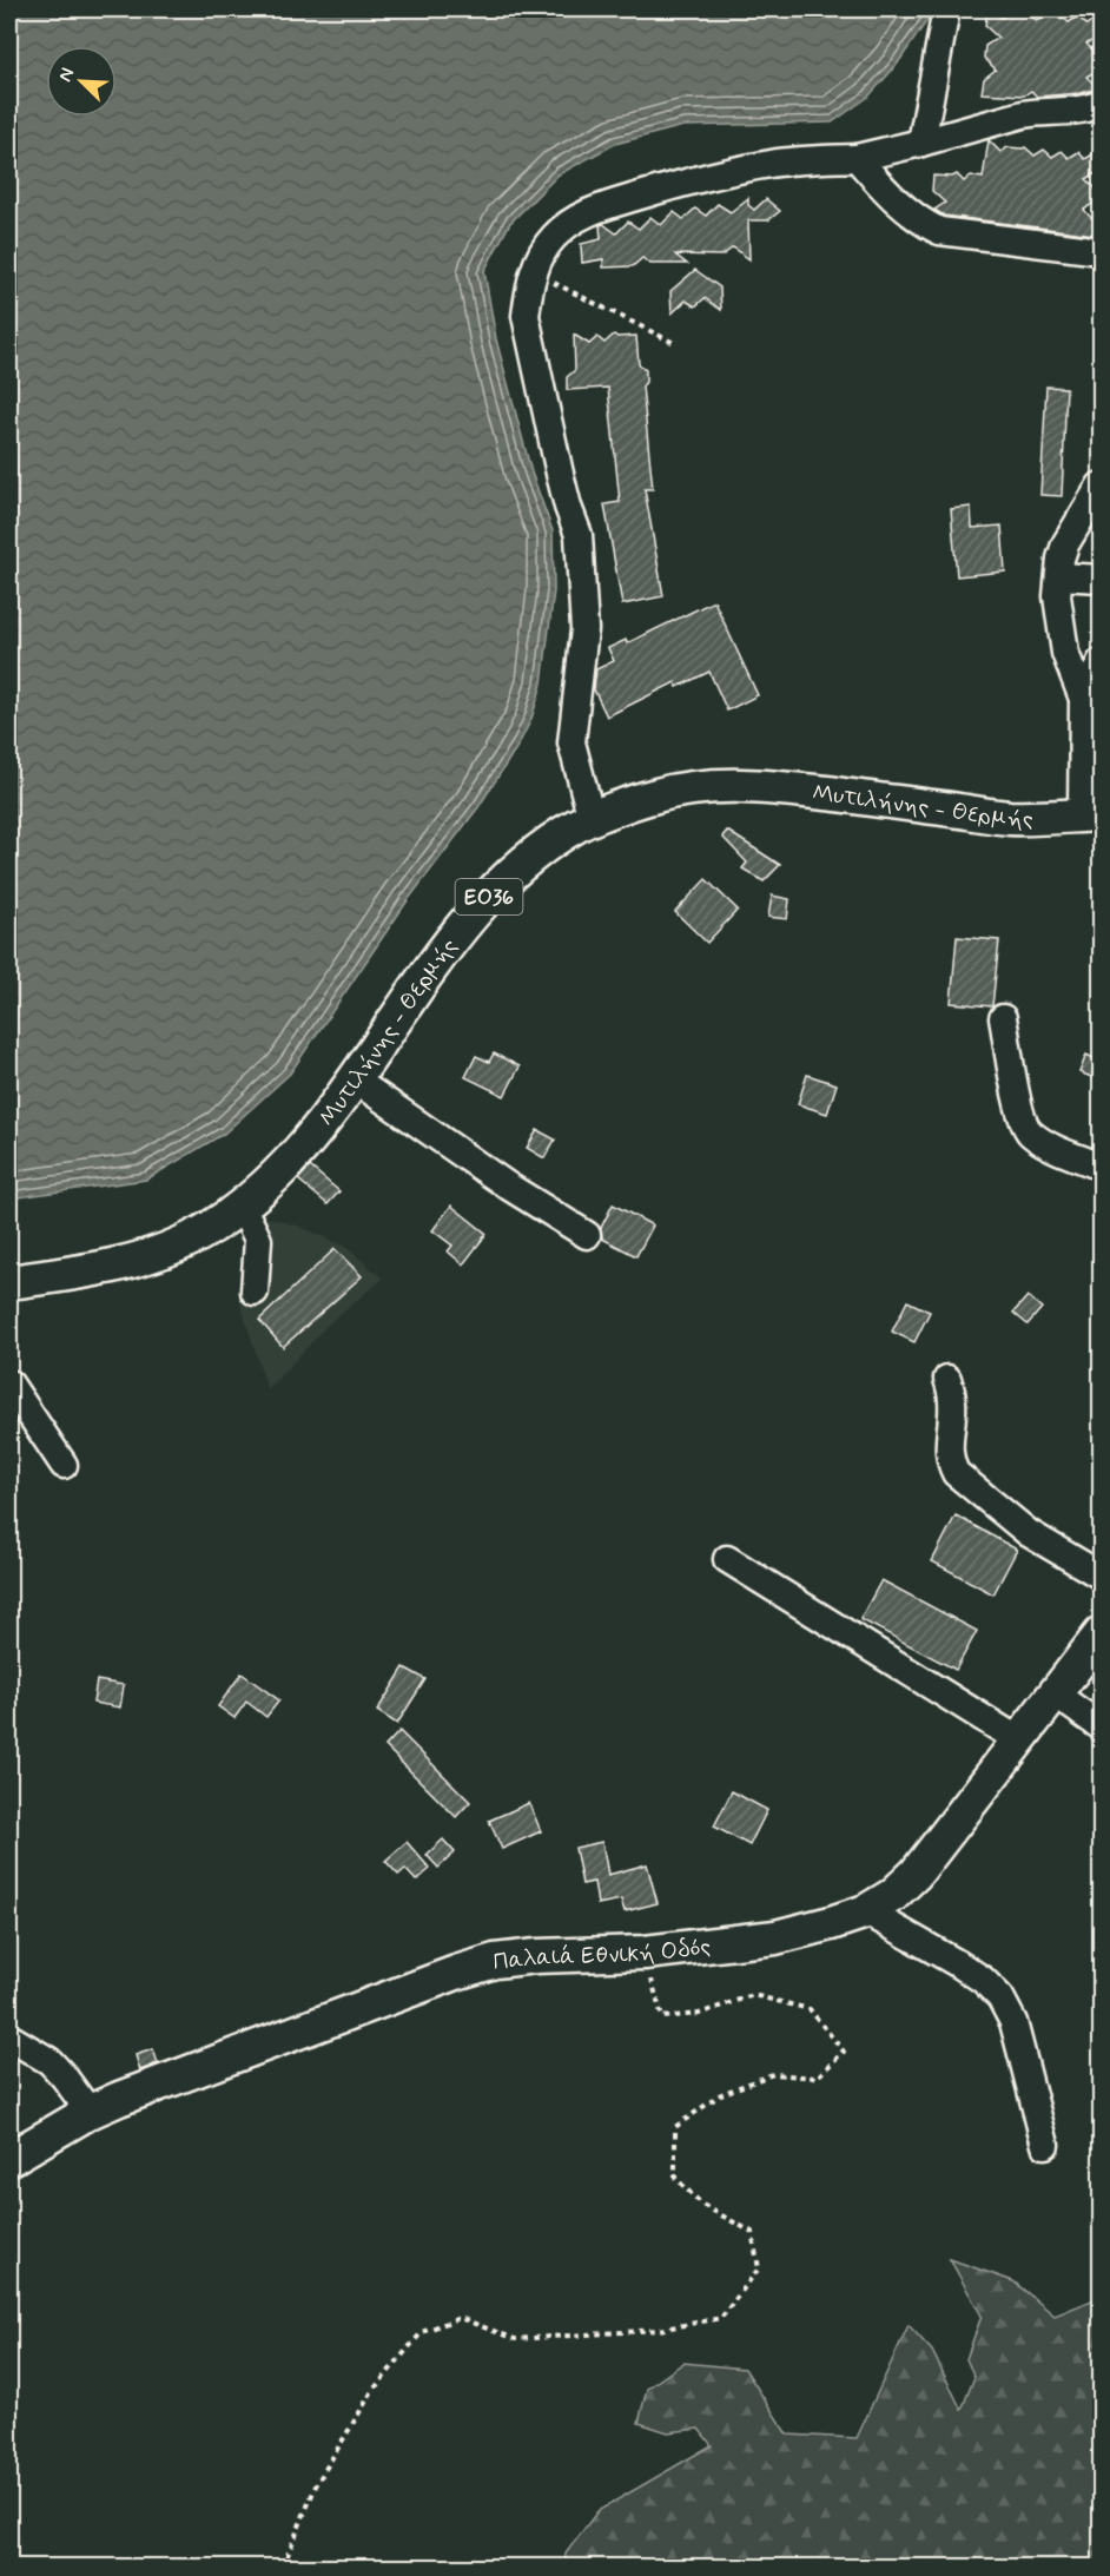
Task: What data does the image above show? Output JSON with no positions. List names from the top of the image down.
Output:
{
  "streets": {
    "main road": ["Μυτιλήνης - Θερμής", "ΕΟ36", "Παλαιά Εθνική Οδός"]
  },
  "north": "top left"
}
